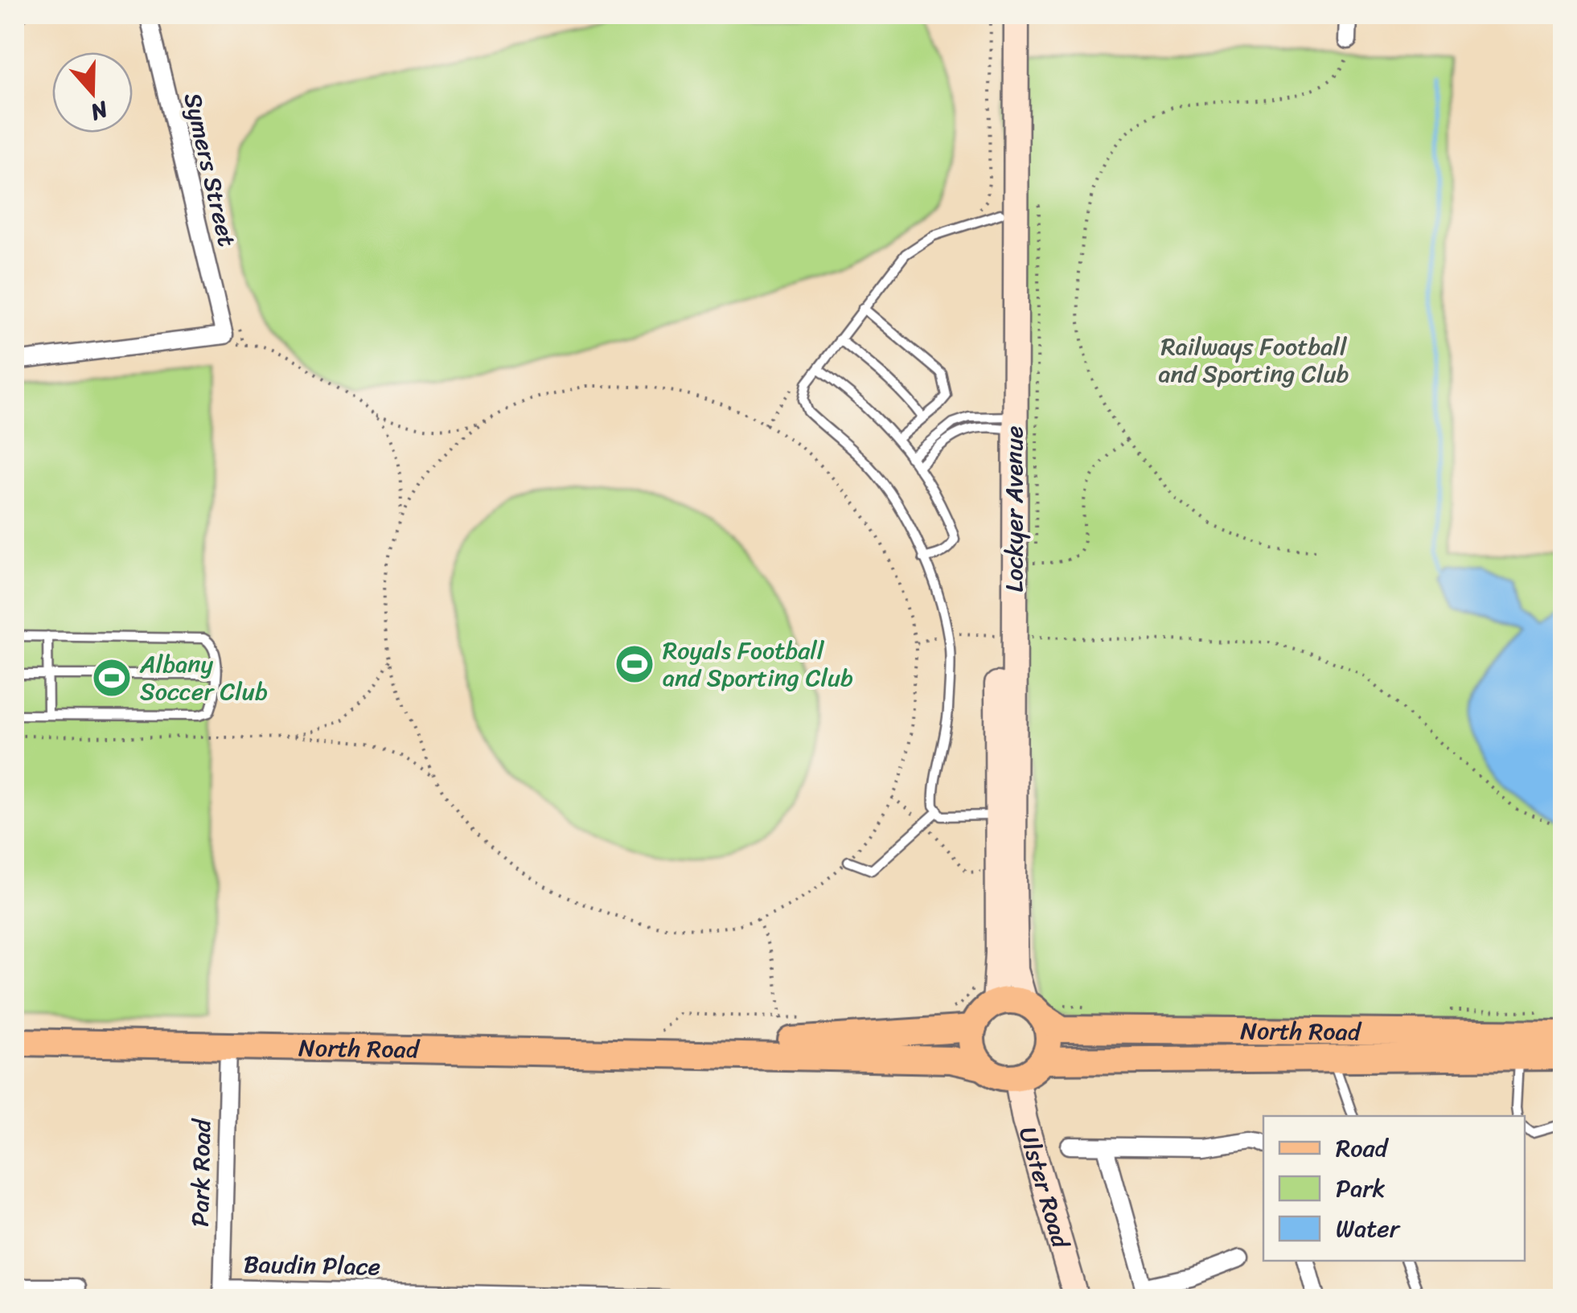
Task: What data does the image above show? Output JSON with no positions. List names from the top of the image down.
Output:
{
  "streets": {
    "main road": ["Lockyer Avenue", "North Road", "Ulster Road"],
    "street": ["Symers Street", "Park Road", "Baudin Place"]
  },
  "crossings": [
    ["Lockyer Avenue", "North Road"],
    ["Lockyer Avenue", "Ulster Road"],
    ["North Road", "Park Road"],
    ["North Road", "Ulster Road"],
    ["Park Road", "Baudin Place"]
  ],
  "parks": ["Railways Football and Sporting Club"],
  "places": {
    "sports": ["Royals Football and Sporting Club", "Albany Soccer Club"]
  },
  "legend": ["Road", "Park", "Water"],
  "north": "bottom"
}
